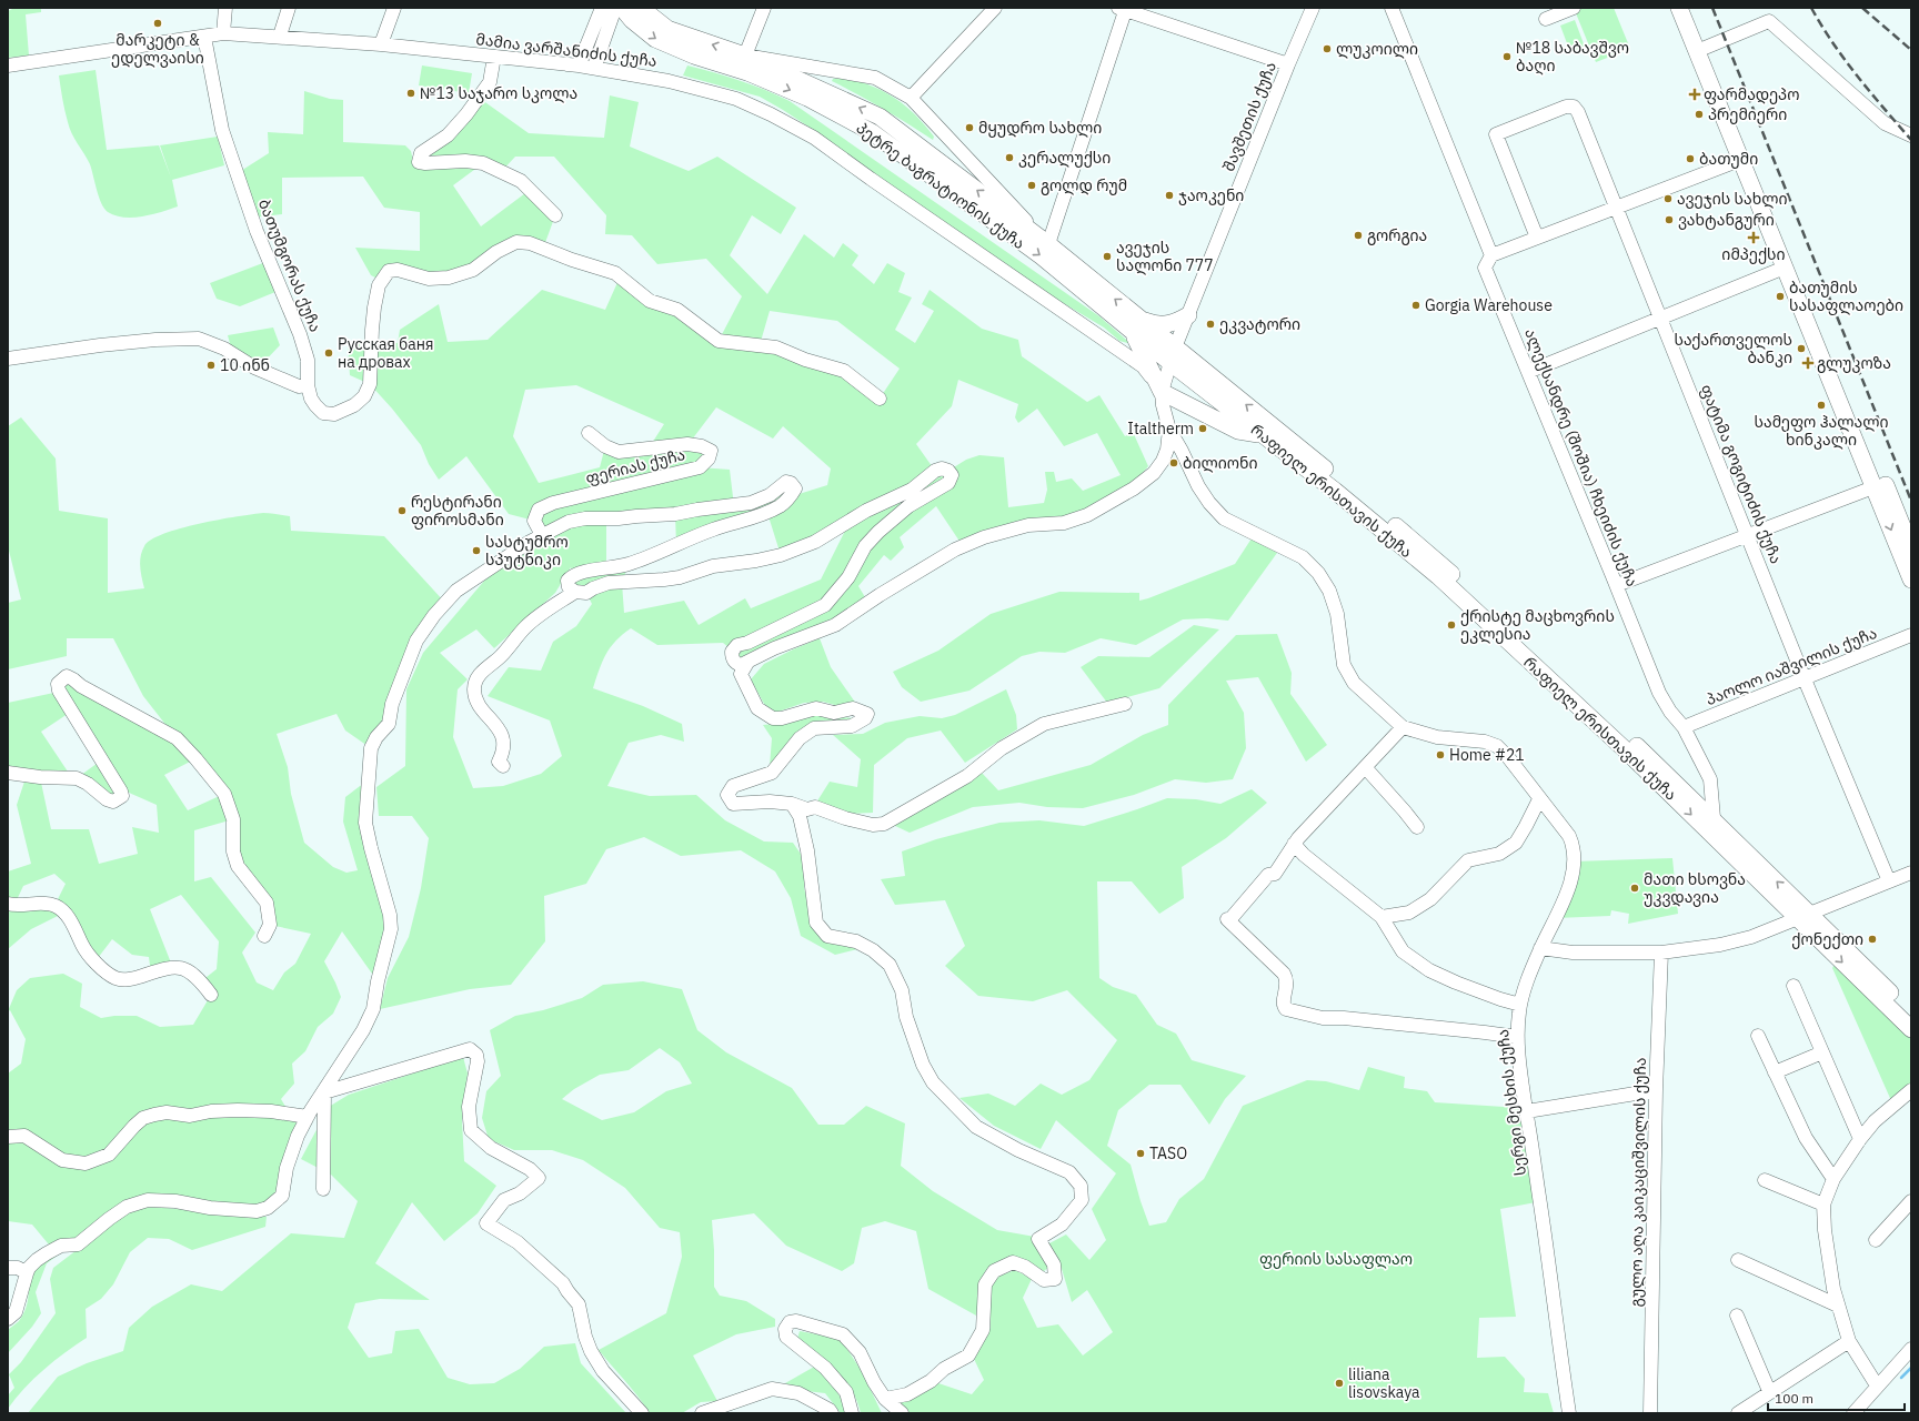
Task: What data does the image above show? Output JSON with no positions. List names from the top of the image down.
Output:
{
  "streets": {
    "main road": ["პეტრე ბაგრატიონის ქუჩა", "რაფიელ ერისთავის ქუჩა"],
    "street": [
      "მამია ვარშანიძის ქუჩა",
      "შავშეთის ქუჩა",
      "ბათუმგორას ქუჩა",
      "ალექსანდრე (შოშია) ჩხეიძის ქუჩა",
      "ფერიას ქუჩა",
      "ფატიმა გოგიტიძის ქუჩა",
      "პაოლო იაშვილის ქუჩა",
      "სერგი მესხის ქუჩა",
      "გულო აღა კაიკაციშვილის ქუჩა"
    ]
  },
  "crossings": [
    ["მამია ვარშანიძის ქუჩა", "ბათუმგორას ქუჩა"],
    ["მამია ვარშანიძის ქუჩა", "სერგი მესხის ქუჩა"],
    ["შავშეთის ქუჩა", "პეტრე ბაგრატიონის ქუჩა"],
    ["შავშეთის ქუჩა", "რაფიელ ერისთავის ქუჩა"],
    ["შავშეთის ქუჩა", "სერგი მესხის ქუჩა"],
    ["პეტრე ბაგრატიონის ქუჩა", "რაფიელ ერისთავის ქუჩა"],
    ["პეტრე ბაგრატიონის ქუჩა", "სერგი მესხის ქუჩა"],
    ["ალექსანდრე (შოშია) ჩხეიძის ქუჩა", "რაფიელ ერისთავის ქუჩა"],
    ["ალექსანდრე (შოშია) ჩხეიძის ქუჩა", "პაოლო იაშვილის ქუჩა"],
    ["ფატიმა გოგიტიძის ქუჩა", "პაოლო იაშვილის ქუჩა"],
    ["რაფიელ ერისთავის ქუჩა", "სერგი მესხის ქუჩა"]
  ],
  "parks": ["ფერიის სასაფლაო"],
  "places": {
    "other": [
      "მარკეტი & ედელვაისი",
      "ლუკოილი",
      "№18 საბავშვო ბაღი",
      "№13 საჯარო სკოლა",
      "პრემიერი",
      "მყუდრო სახლი",
      "კერალუქსი",
      "ბათუმი",
      "გოლდ რუმ",
      "ჯაოკენი",
      "ავეჯის სახლი",
      "ვახტანგური",
      "გორგია",
      "ავეჯის სალონი 777",
      "ბათუმის სასაფლაოები",
      "Gorgia Warehouse",
      "ეკვატორი",
      "საქართველოს ბანკი",
      "Русская баня на дровах",
      "10 ინნ",
      "სამეფო ჰალალი ხინკალი",
      "Italtherm",
      "ბილიონი",
      "რესტირანი ფიროსმანი",
      "სასტუმრო სპუტნიკი",
      "ქრისტე მაცხოვრის ეკლესია",
      "Home #21",
      "მათი ხსოვნა უკვდავია",
      "ქონექთი",
      "TASO",
      "liliana lisovskaya"
    ],
    "health": ["ფარმადეპო", "იმპექსი", "გლუკოზა"]
  },
  "scale_bar": "100 m"
}
